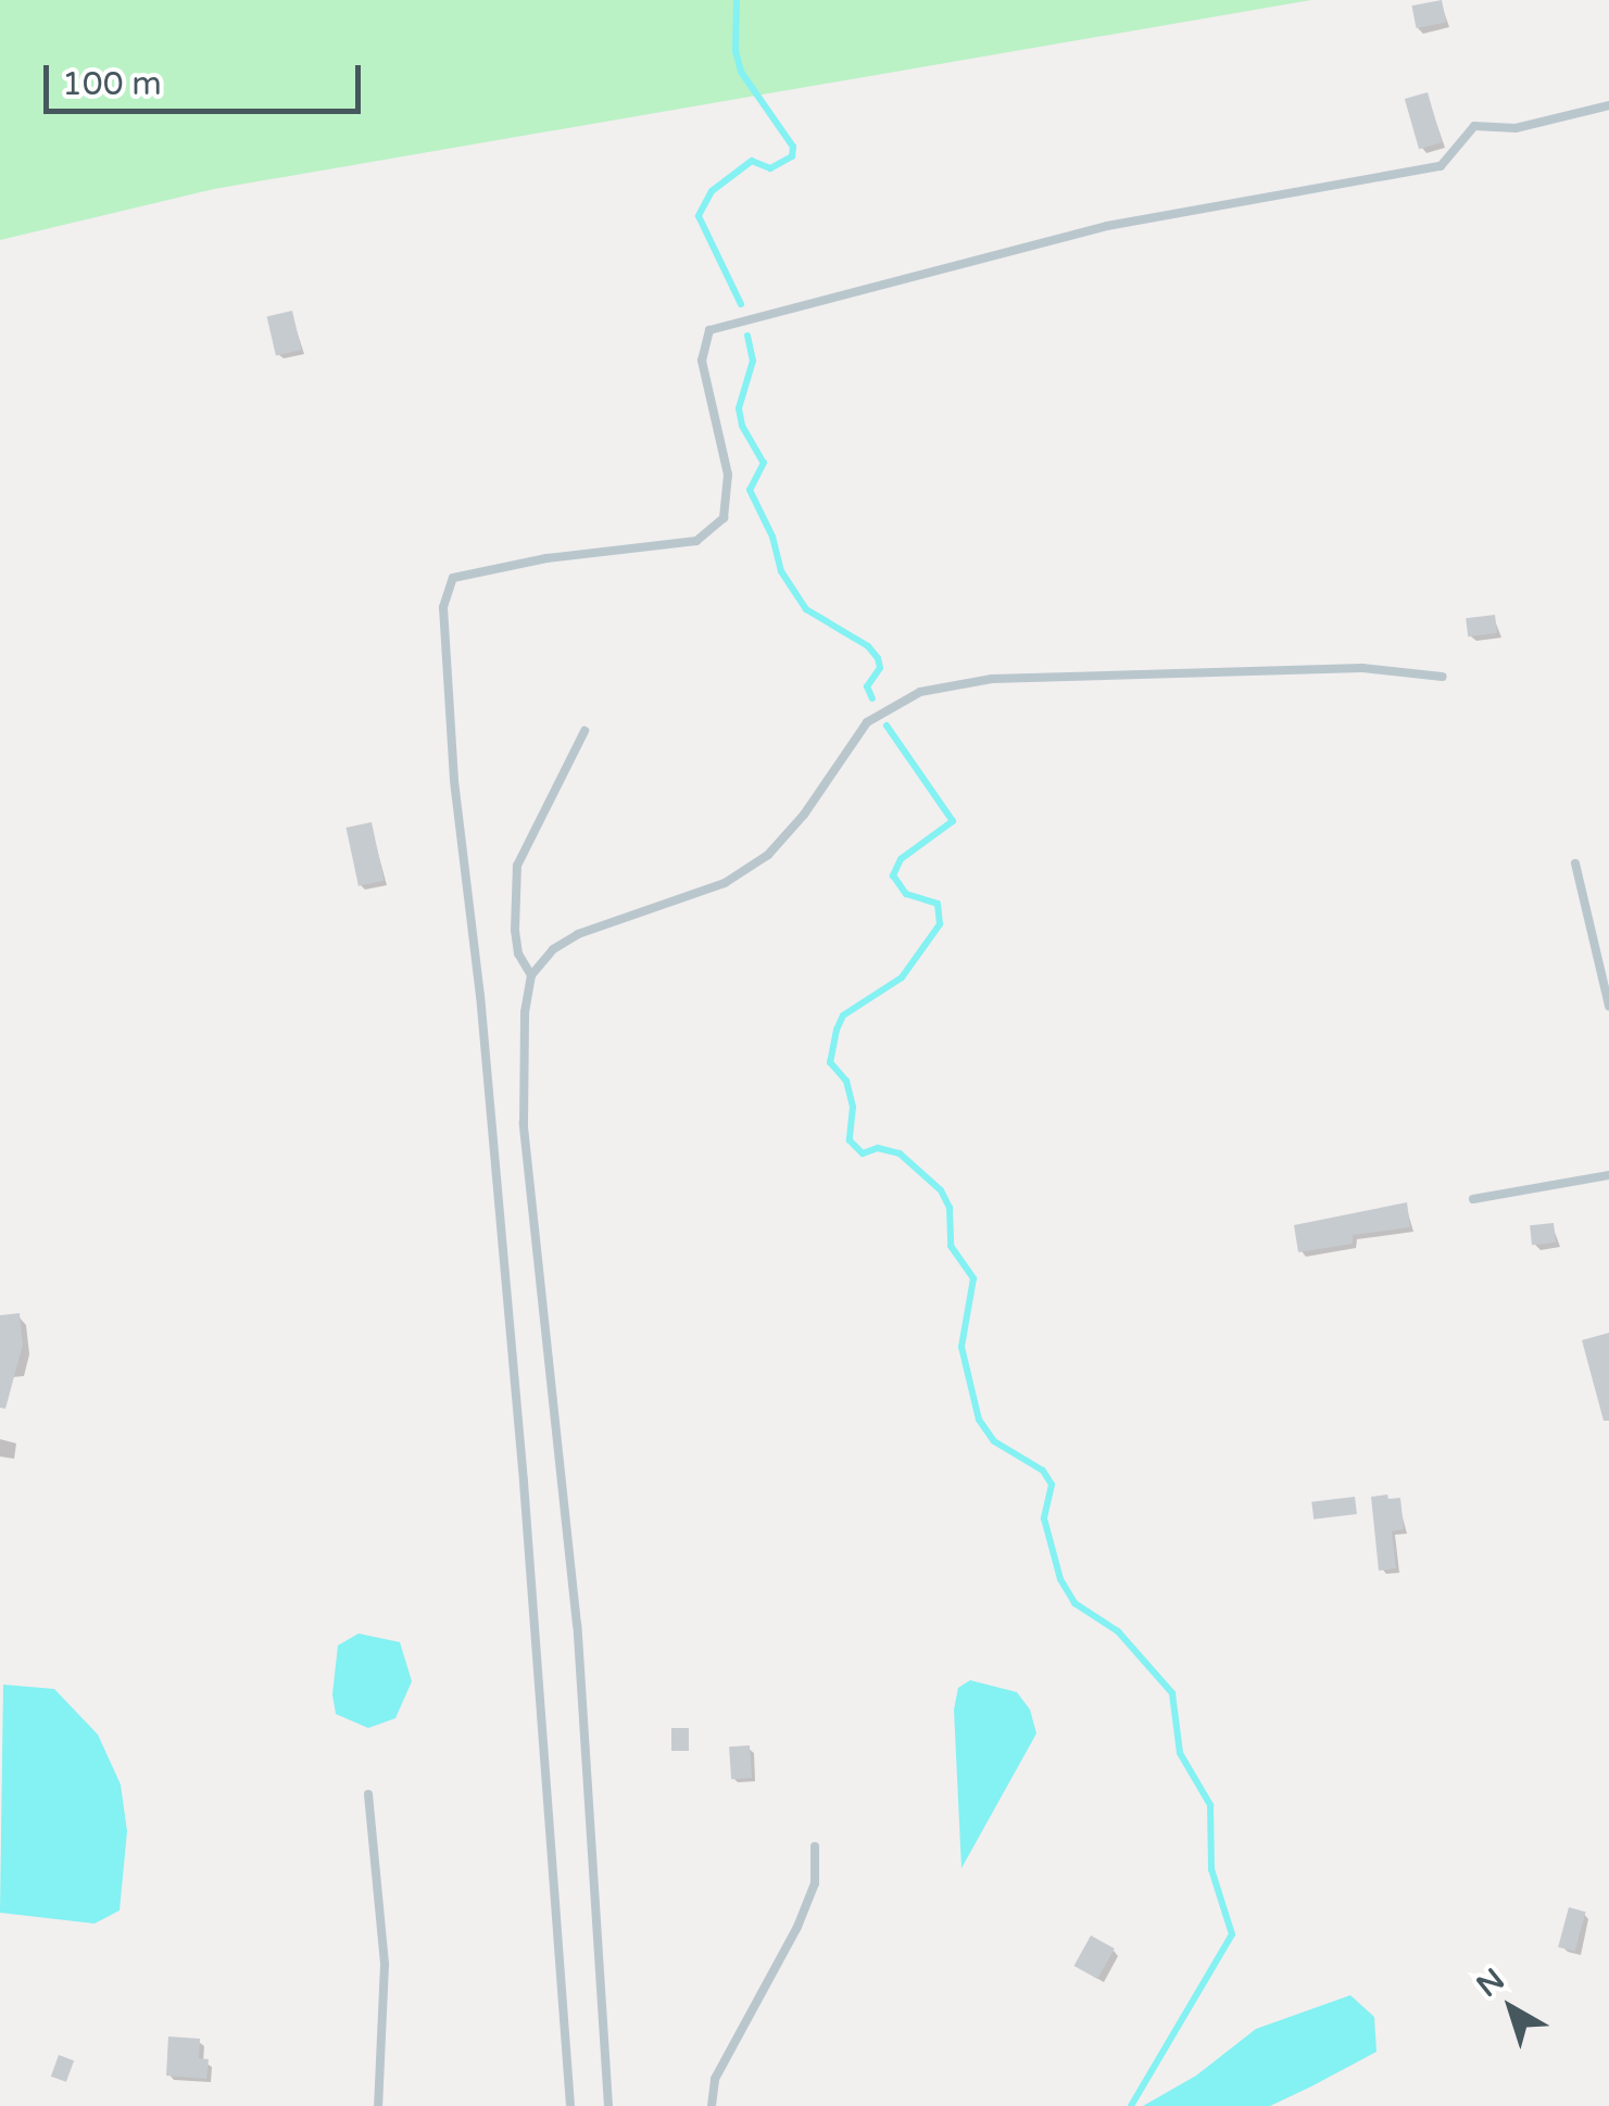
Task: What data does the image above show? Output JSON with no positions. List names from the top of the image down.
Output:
{
  "scale_bar": "100 m",
  "north": "top left"
}
